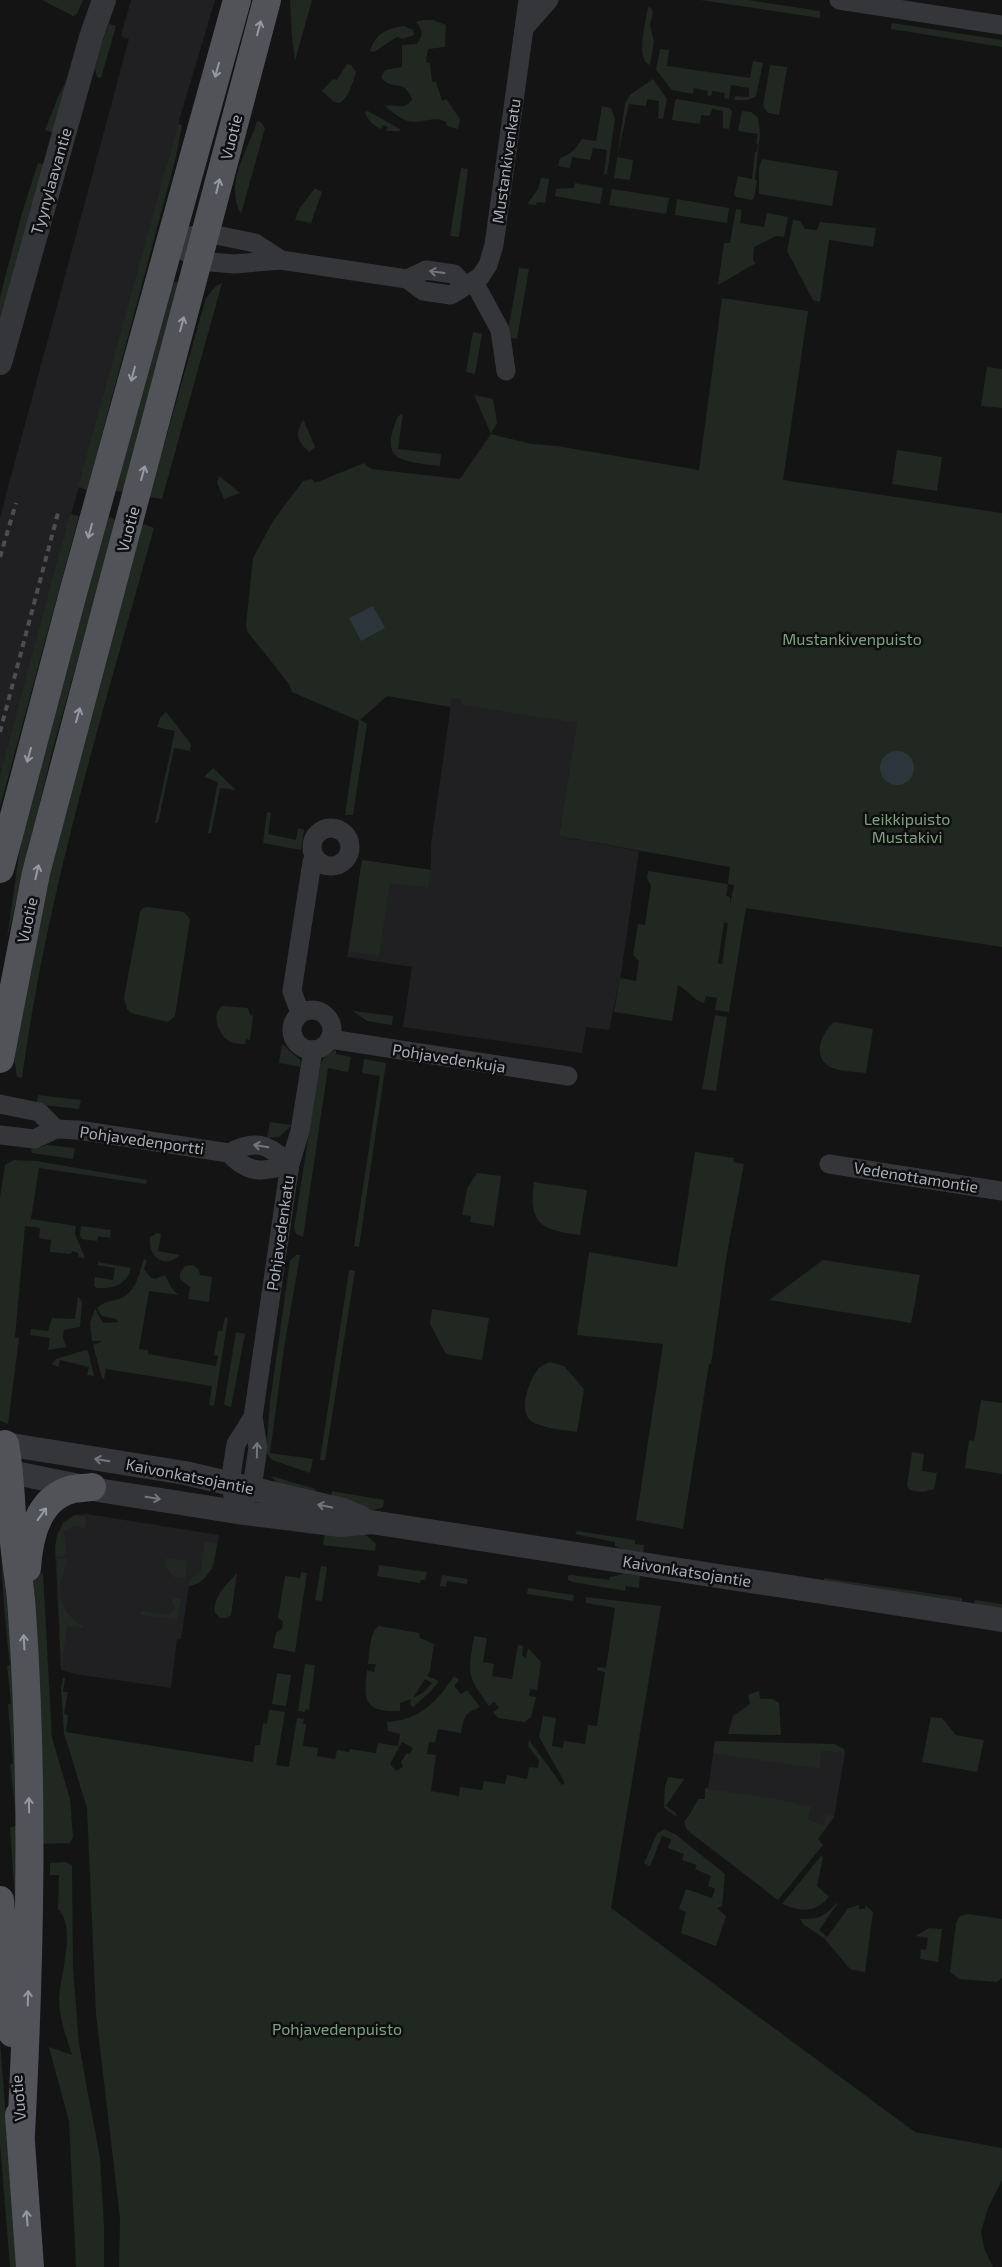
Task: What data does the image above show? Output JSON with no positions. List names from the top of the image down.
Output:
{
  "streets": {
    "main road": ["Vuotie"],
    "street": [
      "Mustankivenkatu",
      "Tyynylaavantie",
      "Pohjavedenkuja",
      "Pohjavedenportti",
      "Vedenottamontie",
      "Pohjavedenkatu",
      "Kaivonkatsojantie"
    ]
  },
  "crossings": [
    ["Pohjavedenkuja", "Pohjavedenkatu"],
    ["Pohjavedenportti", "Pohjavedenkatu"],
    ["Pohjavedenkatu", "Kaivonkatsojantie"]
  ],
  "parks": ["Mustankivenpuisto", "Leikkipuisto Mustakivi", "Pohjavedenpuisto"]
}
